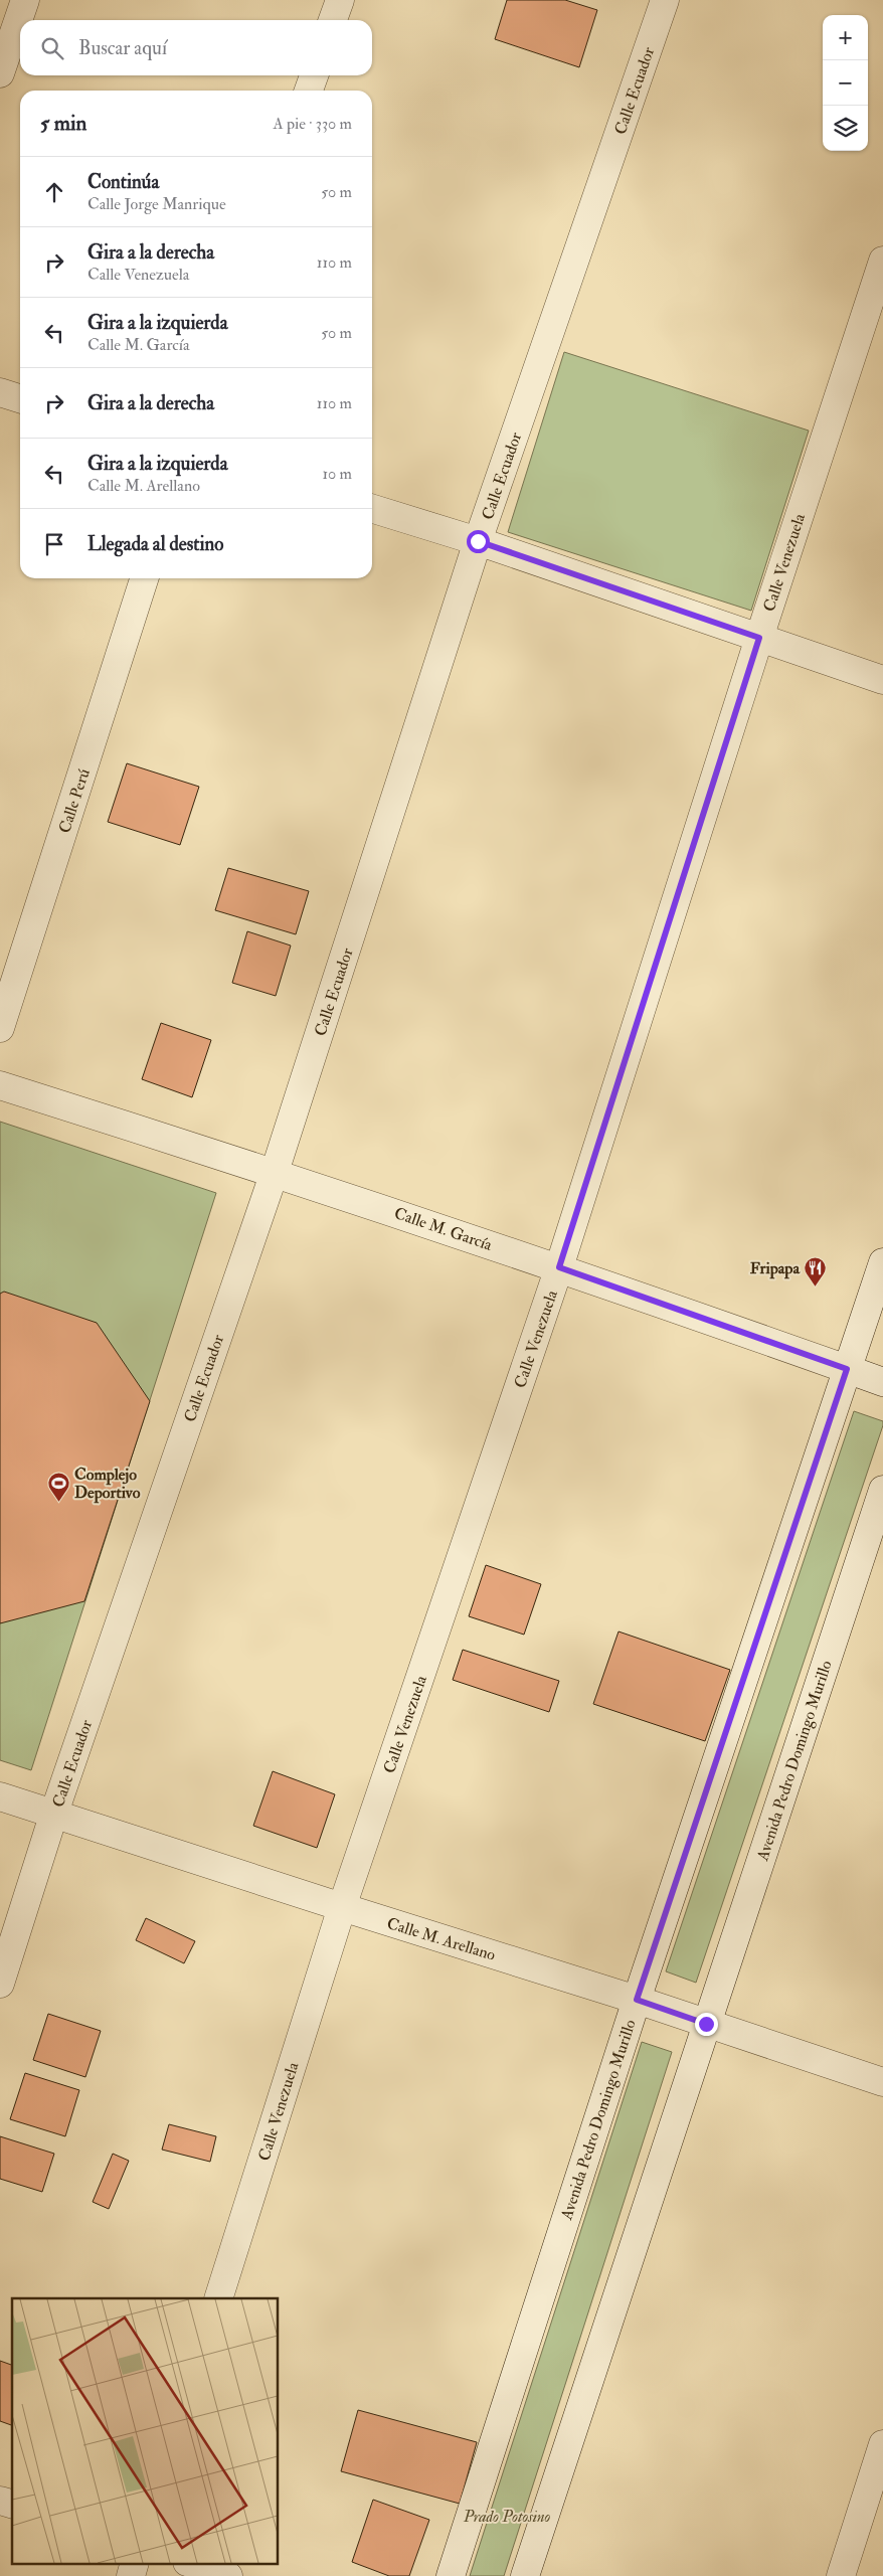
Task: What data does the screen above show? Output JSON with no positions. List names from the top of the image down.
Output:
{
  "streets": {
    "street": [
      "Calle Ecuador",
      "Calle Venezuela",
      "Calle Perú",
      "Calle M. García",
      "Avenida Pedro Domingo Murillo",
      "Calle M. Arellano"
    ]
  },
  "crossings": [
    ["Calle Ecuador", "Calle M. García"],
    ["Calle Ecuador", "Calle M. Arellano"],
    ["Calle Venezuela", "Calle M. García"],
    ["Calle Venezuela", "Calle M. Arellano"],
    ["Calle M. García", "Avenida Pedro Domingo Murillo"],
    ["Avenida Pedro Domingo Murillo", "Calle M. Arellano"]
  ],
  "parks": ["Prado Potosino"],
  "places": {
    "restaurant": ["Fripapa"],
    "sports": ["Complejo Deportivo"]
  },
  "page": {
    "map_buttons": ["+", "−"],
    "search": "Buscar aquí",
    "heading": ["5 min", "A pie · 330 m"],
    "list": [
      ["Continúa", "Calle Jorge Manrique", "50 m"],
      ["Gira a la derecha", "Calle Venezuela", "110 m"],
      ["Gira a la izquierda", "Calle M. García", "50 m"],
      ["Gira a la derecha", "110 m"],
      ["Gira a la izquierda", "Calle M. Arellano", "10 m"],
      "Llegada al destino"
    ]
  }
}
